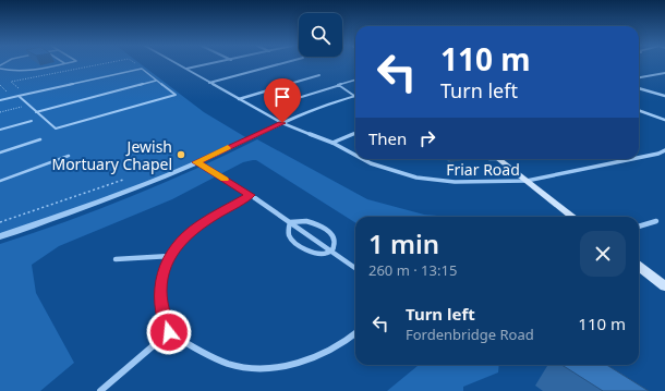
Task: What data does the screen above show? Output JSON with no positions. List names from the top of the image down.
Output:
{
  "streets": {
    "street": ["Friar Road"]
  },
  "places": ["Jewish Mortuary Chapel"],
  "page": {
    "turn": ["110 m", "Turn left"],
    "then": "Then",
    "heading": ["1 min", "260 m · 13:15"],
    "list": [
      {
        "name": "Turn left",
        "note": "Fordenbridge Road",
        "value": "110 m"
      }
    ]
  }
}
